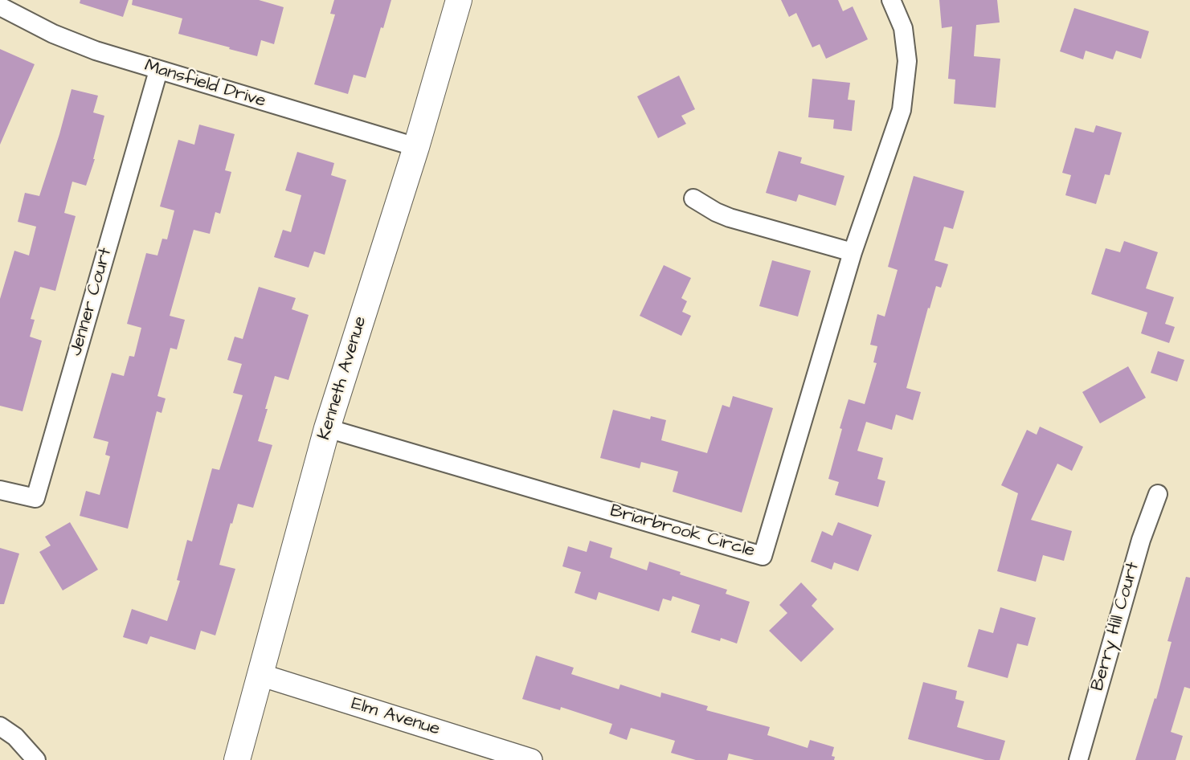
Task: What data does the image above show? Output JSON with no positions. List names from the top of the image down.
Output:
{
  "streets": {
    "main road": ["Kenneth Avenue"],
    "street": [
      "Mansfield Drive",
      "Jenner Court",
      "Briarbrook Circle",
      "Berry Hill Court",
      "Elm Avenue"
    ]
  },
  "crossings": [
    ["Mansfield Drive", "Jenner Court"],
    ["Mansfield Drive", "Kenneth Avenue"],
    ["Kenneth Avenue", "Briarbrook Circle"],
    ["Kenneth Avenue", "Elm Avenue"]
  ]
}
